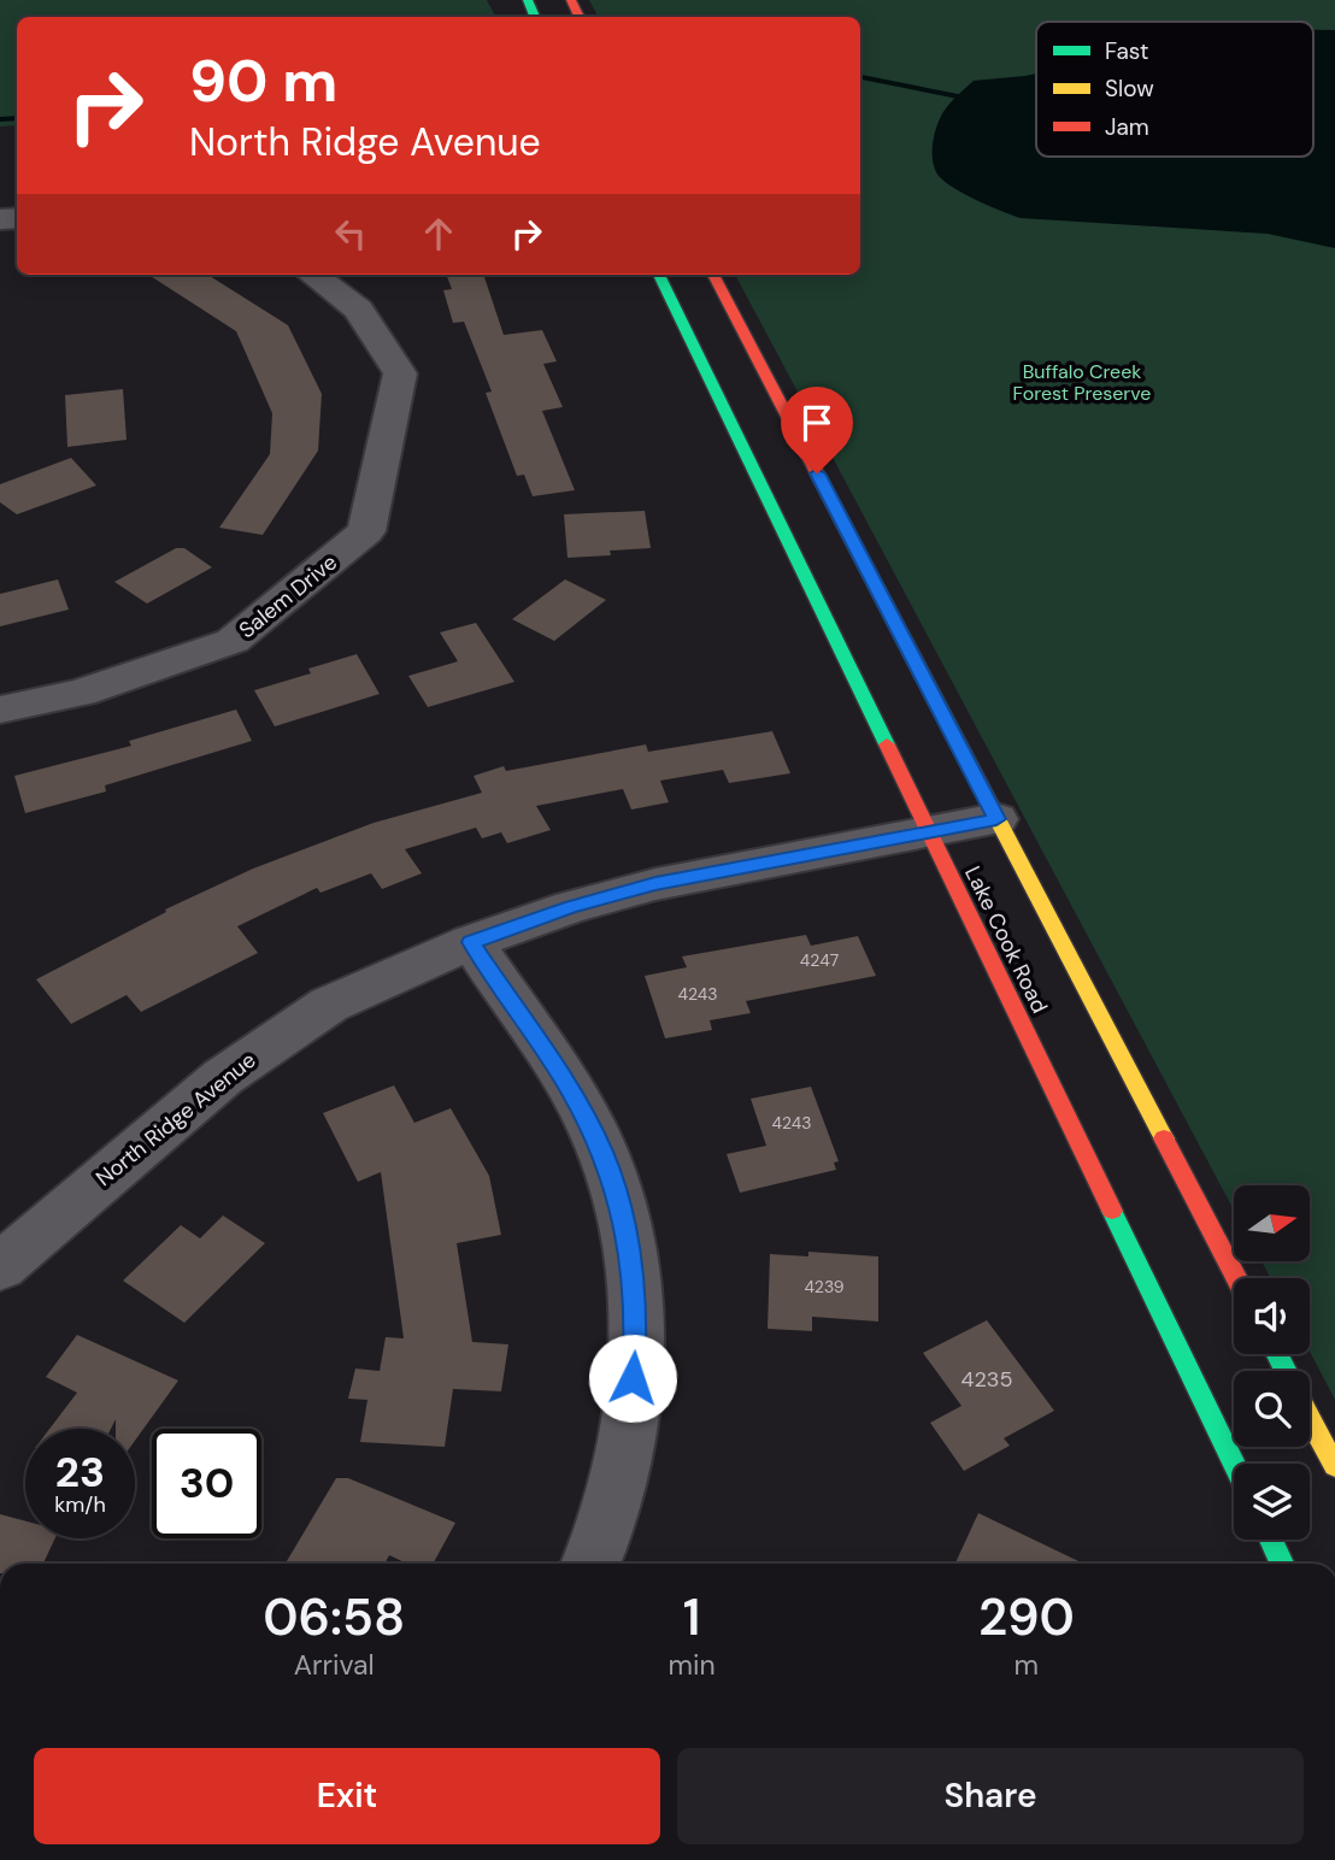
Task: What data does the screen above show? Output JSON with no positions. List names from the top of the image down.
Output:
{
  "streets": {
    "main road": ["Lake Cook Road"],
    "street": ["Salem Drive", "North Ridge Avenue"]
  },
  "crossings": [
    ["Lake Cook Road", "North Ridge Avenue"]
  ],
  "parks": ["Buffalo Creek Forest Preserve"],
  "house_numbers": [
    "4247",
    "4243",
    "4243",
    "4239",
    "4235"
  ],
  "legend": ["Fast", "Slow", "Jam"],
  "north": "right",
  "page": {
    "turn": ["90 m", "North Ridge Avenue"],
    "speed": "23 km/h",
    "limit": "30",
    "eta": [
      "06:58",
      "Arrival",
      "1",
      "min",
      "290",
      "m"
    ],
    "buttons": ["Exit", "Share"]
  }
}
